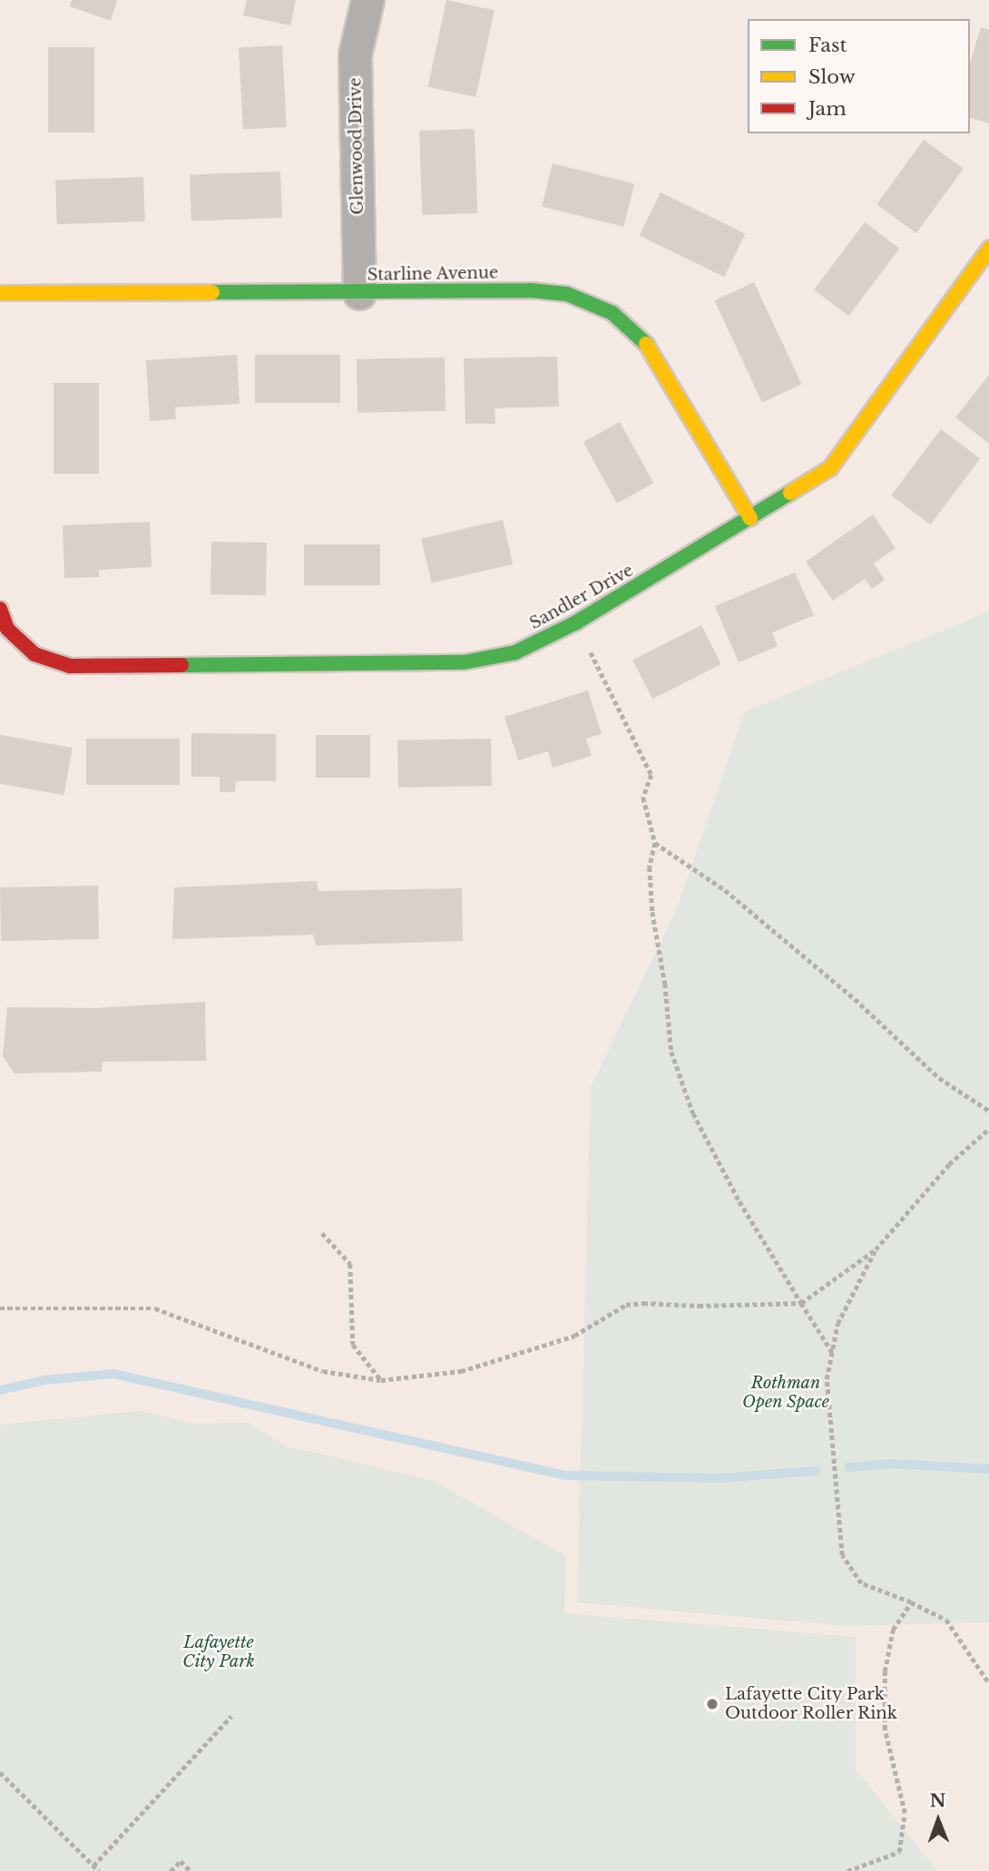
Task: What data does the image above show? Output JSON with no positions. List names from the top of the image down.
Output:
{
  "streets": {
    "street": ["Glenwood Drive", "Starline Avenue", "Sandler Drive"]
  },
  "crossings": [
    ["Glenwood Drive", "Starline Avenue"],
    ["Starline Avenue", "Sandler Drive"]
  ],
  "parks": ["Rothman Open Space", "Lafayette City Park"],
  "places": ["Lafayette City Park Outdoor Roller Rink"],
  "legend": ["Fast", "Slow", "Jam"],
  "north": "top"
}
